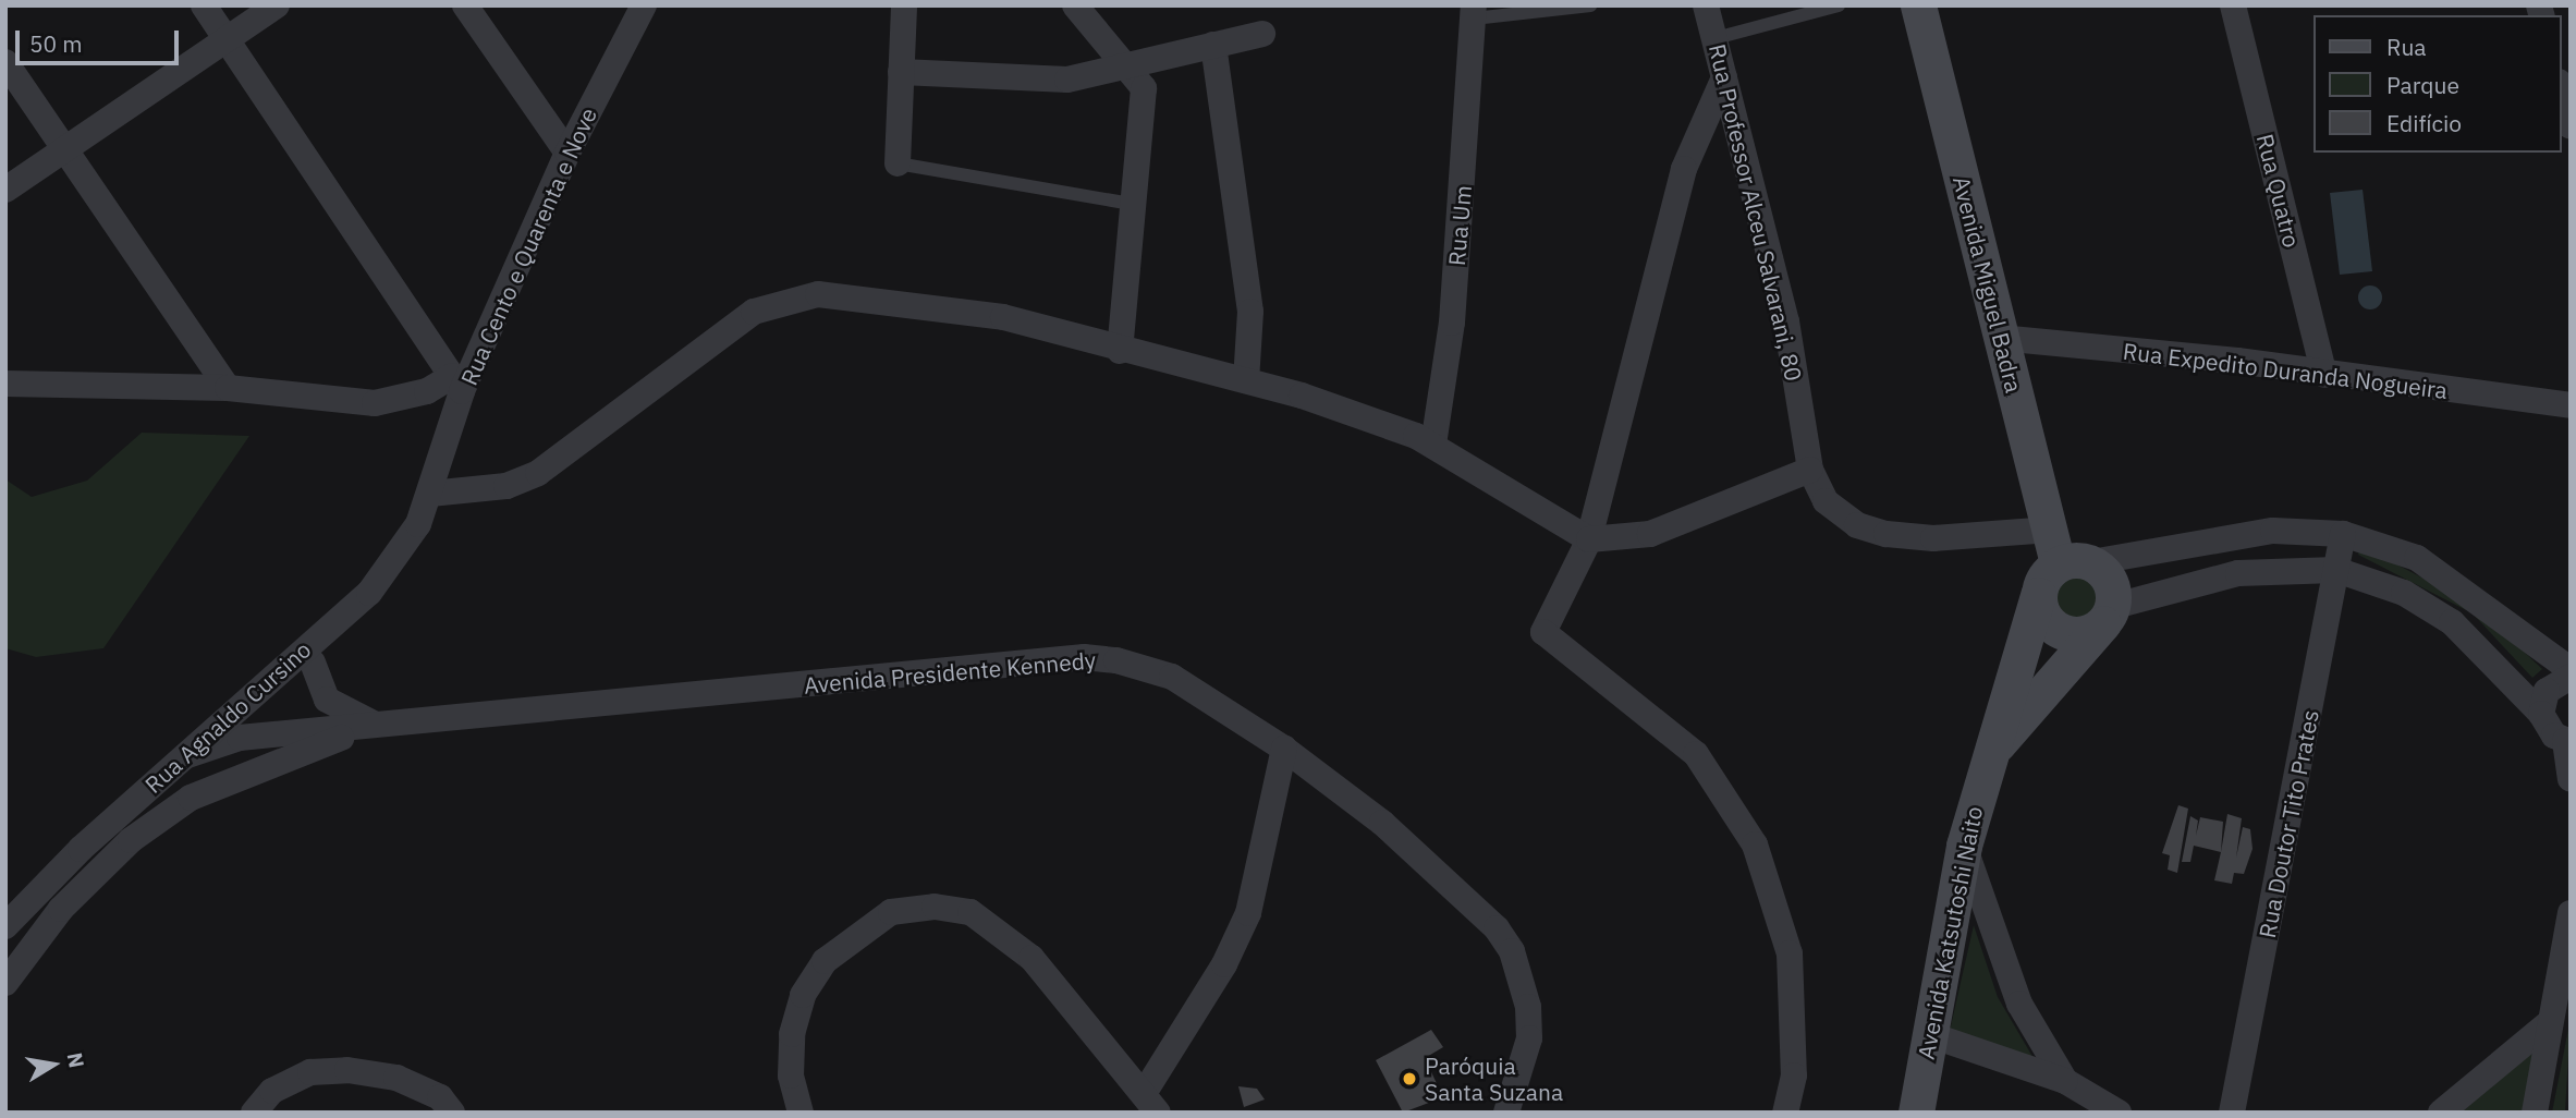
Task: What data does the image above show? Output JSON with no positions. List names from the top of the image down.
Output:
{
  "streets": {
    "main road": ["Avenida Miguel Badra", "Avenida Katsutoshi Naito"],
    "street": [
      "Rua Quatro",
      "Rua Professor Alceu Salvarani, 80",
      "Rua Um",
      "Rua Cento e Quarenta e Nove",
      "Rua Expedito Duranda Nogueira",
      "Avenida Presidente Kennedy",
      "Rua Agnaldo Cursino",
      "Rua Doutor Tito Prates"
    ]
  },
  "crossings": [
    ["Rua Quatro", "Rua Expedito Duranda Nogueira"],
    ["Rua Professor Alceu Salvarani, 80", "Avenida Miguel Badra"],
    ["Rua Cento e Quarenta e Nove", "Rua Agnaldo Cursino"],
    ["Avenida Miguel Badra", "Rua Expedito Duranda Nogueira"],
    ["Avenida Presidente Kennedy", "Rua Agnaldo Cursino"]
  ],
  "places": ["Paróquia Santa Suzana"],
  "legend": ["Rua", "Parque", "Edifício"],
  "scale_bar": "50 m",
  "north": "right"
}
